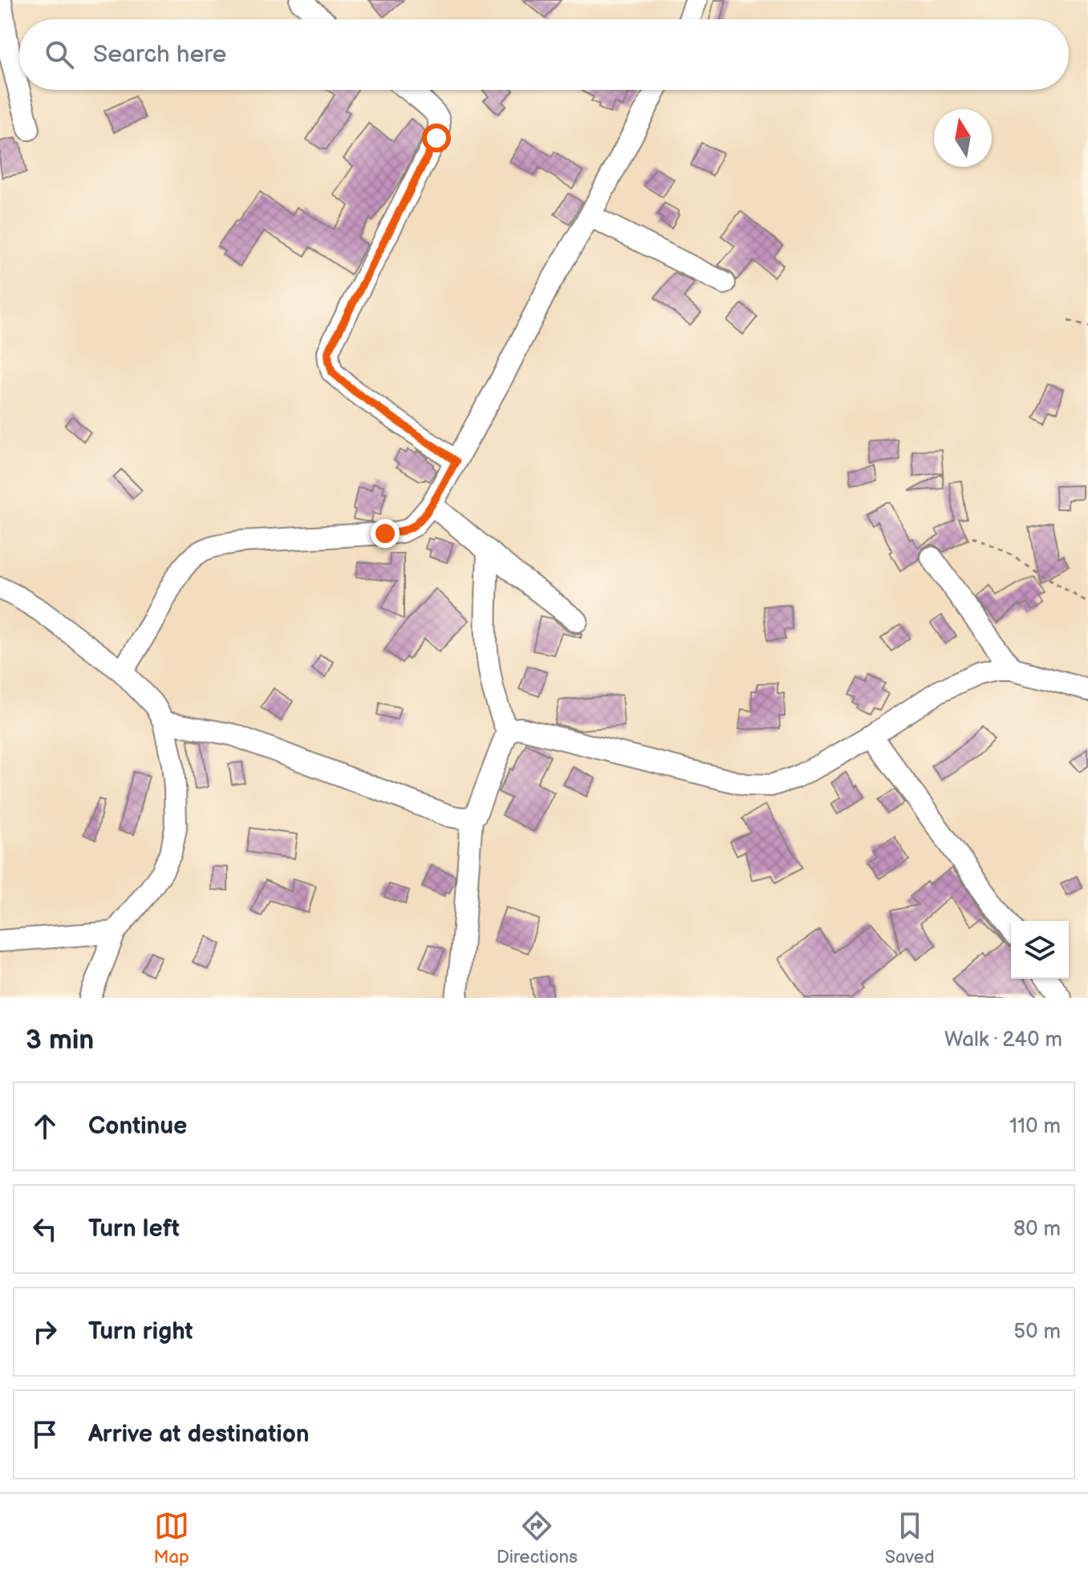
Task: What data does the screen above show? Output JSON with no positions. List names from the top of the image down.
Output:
{
  "north": "top",
  "page": {
    "search": "Search here",
    "heading": ["3 min", "Walk · 240 m"],
    "list": [
      ["Continue", "110 m"],
      ["Turn left", "80 m"],
      ["Turn right", "50 m"],
      "Arrive at destination"
    ],
    "nav": ["Map", "Directions", "Saved"]
  }
}
